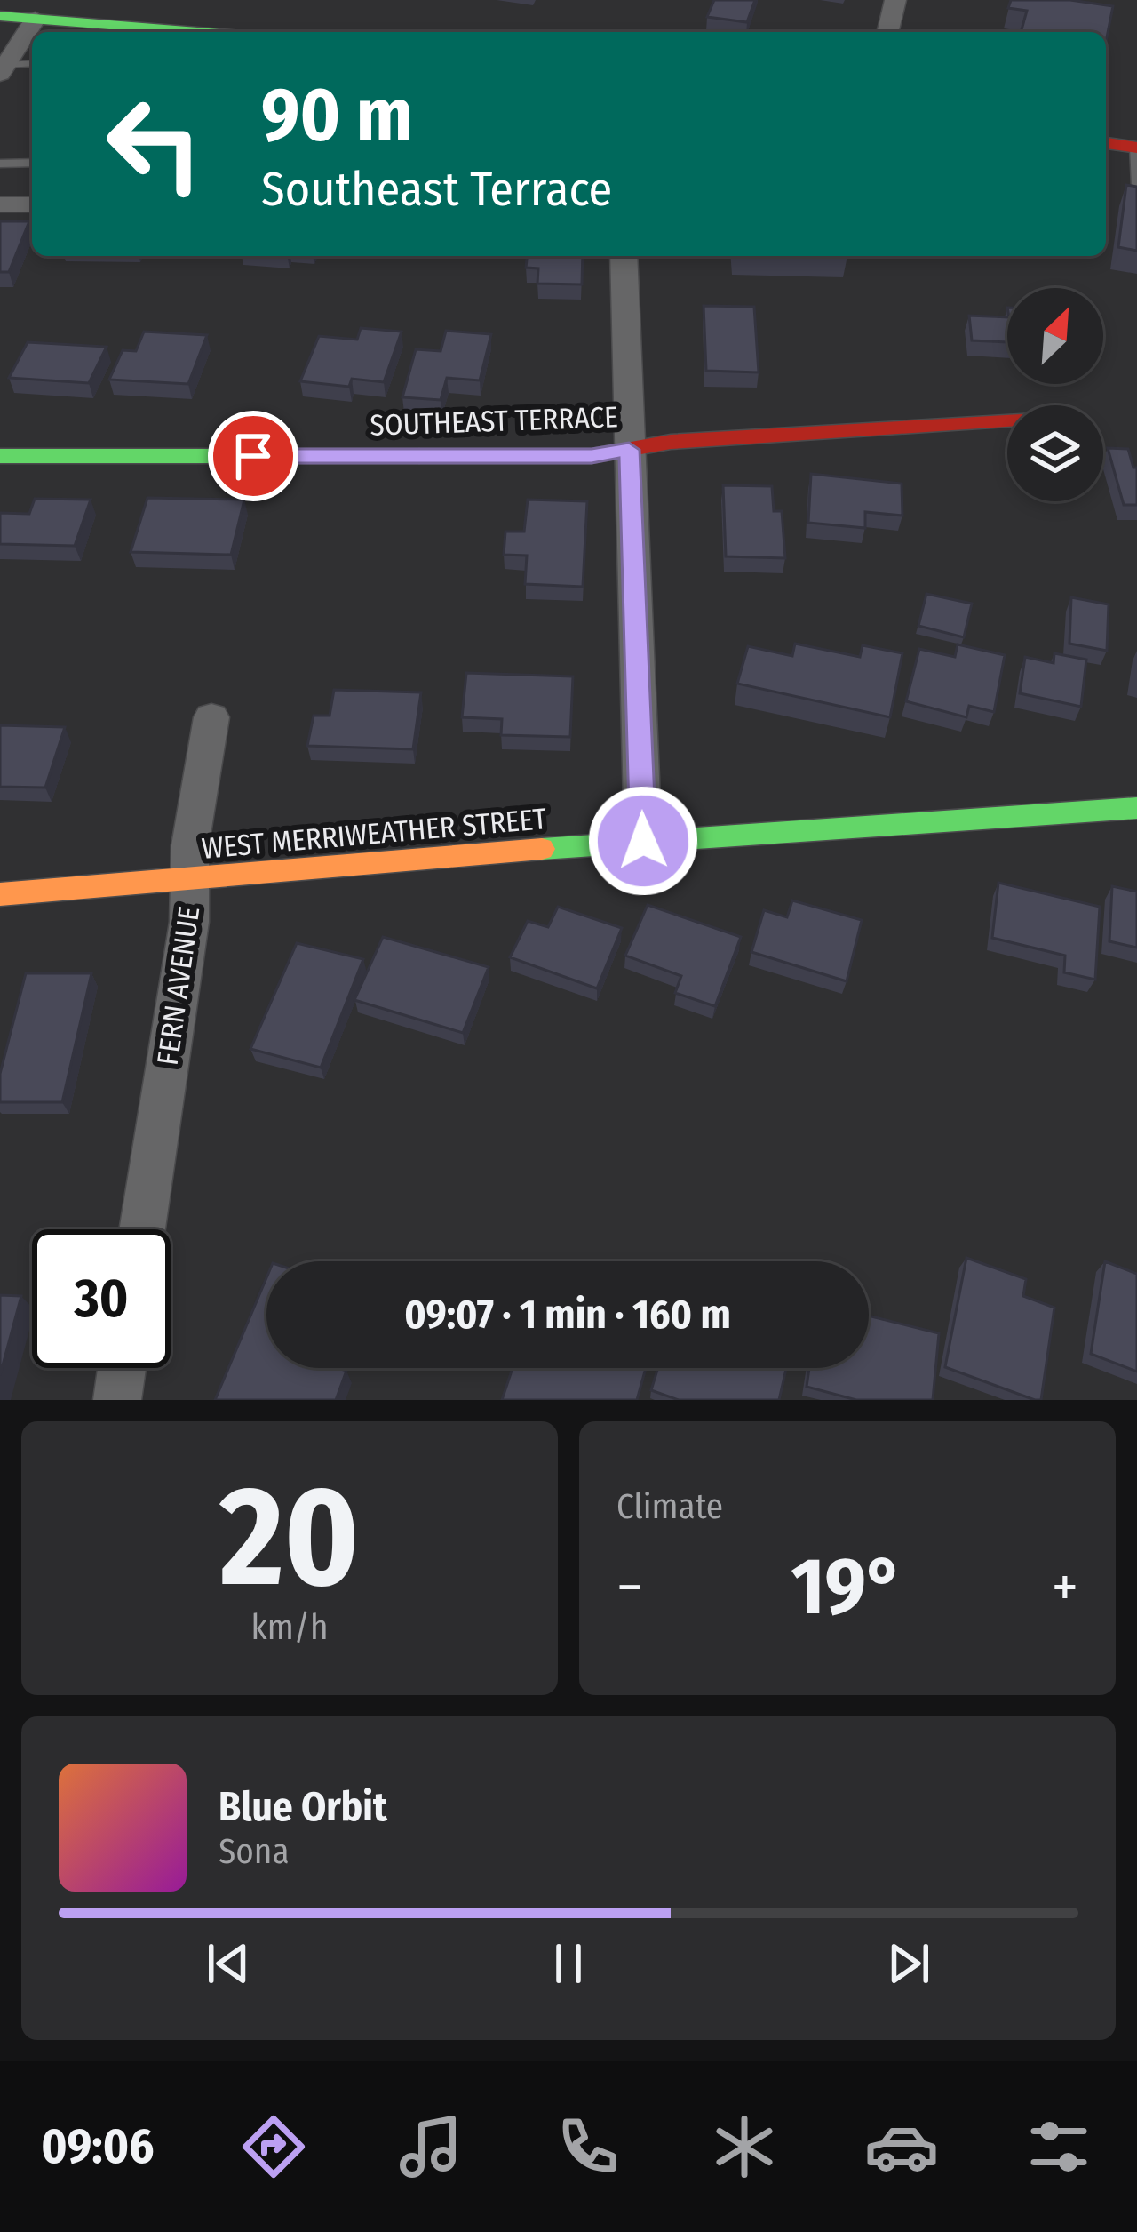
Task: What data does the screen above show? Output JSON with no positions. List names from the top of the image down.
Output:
{
  "streets": {
    "street": ["SOUTHEAST TERRACE", "WEST MERRIWEATHER STREET", "FERN AVENUE"]
  },
  "crossings": [
    ["WEST MERRIWEATHER STREET", "FERN AVENUE"]
  ],
  "north": "top right",
  "page": {
    "turn": ["90 m", "Southeast Terrace"],
    "limit": "30",
    "trip": "09:07 · 1 min · 160 m",
    "tile": [
      ["20", "km/h"],
      "Climate"
    ],
    "heat": ["−", "19°", "+"],
    "song": ["Blue Orbit", "Sona"],
    "tabs": "09:06"
  }
}
